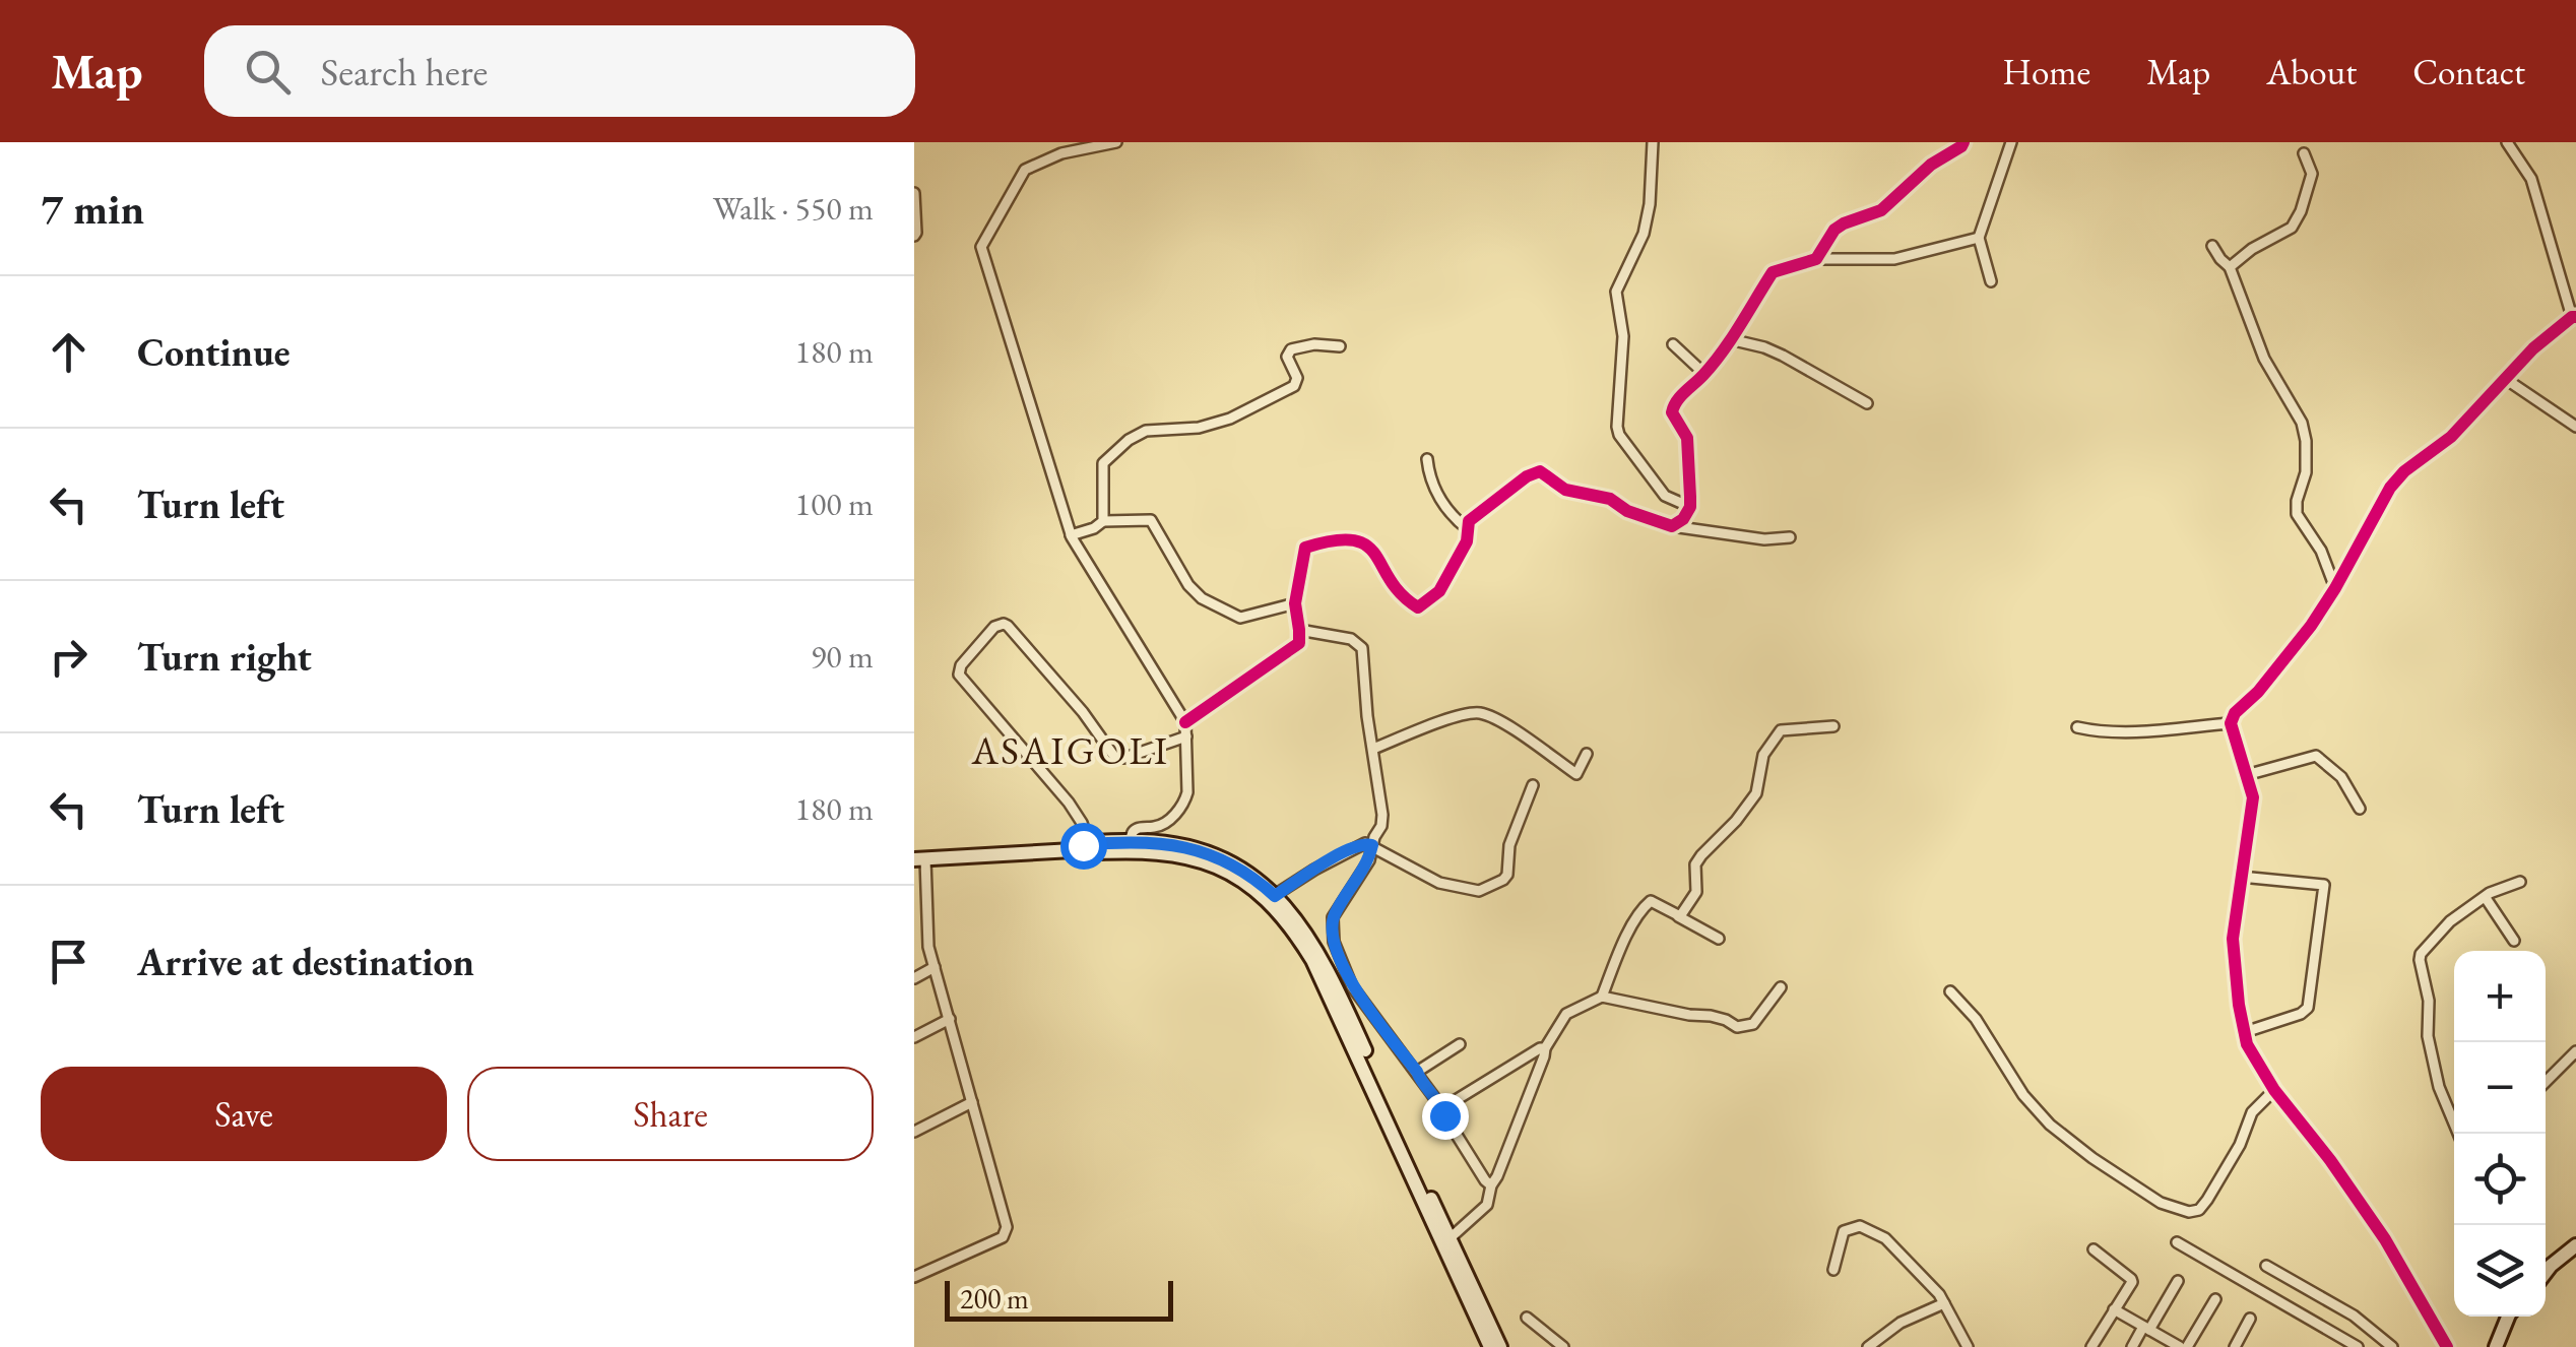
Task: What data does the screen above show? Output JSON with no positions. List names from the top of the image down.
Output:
{
  "districts": ["ASAIGOLI"],
  "scale_bar": "200 m",
  "page": {
    "header": "Map",
    "search": "Search here",
    "nav": [
      "Home",
      "Map",
      "About",
      "Contact"
    ],
    "heading": ["7 min", "Walk · 550 m"],
    "list": [
      ["Continue", "180 m"],
      ["Turn left", "100 m"],
      ["Turn right", "90 m"],
      ["Turn left", "180 m"],
      "Arrive at destination"
    ],
    "map_buttons": ["+", "−"],
    "buttons": ["Save", "Share"],
    "scale": "200 m"
  }
}
